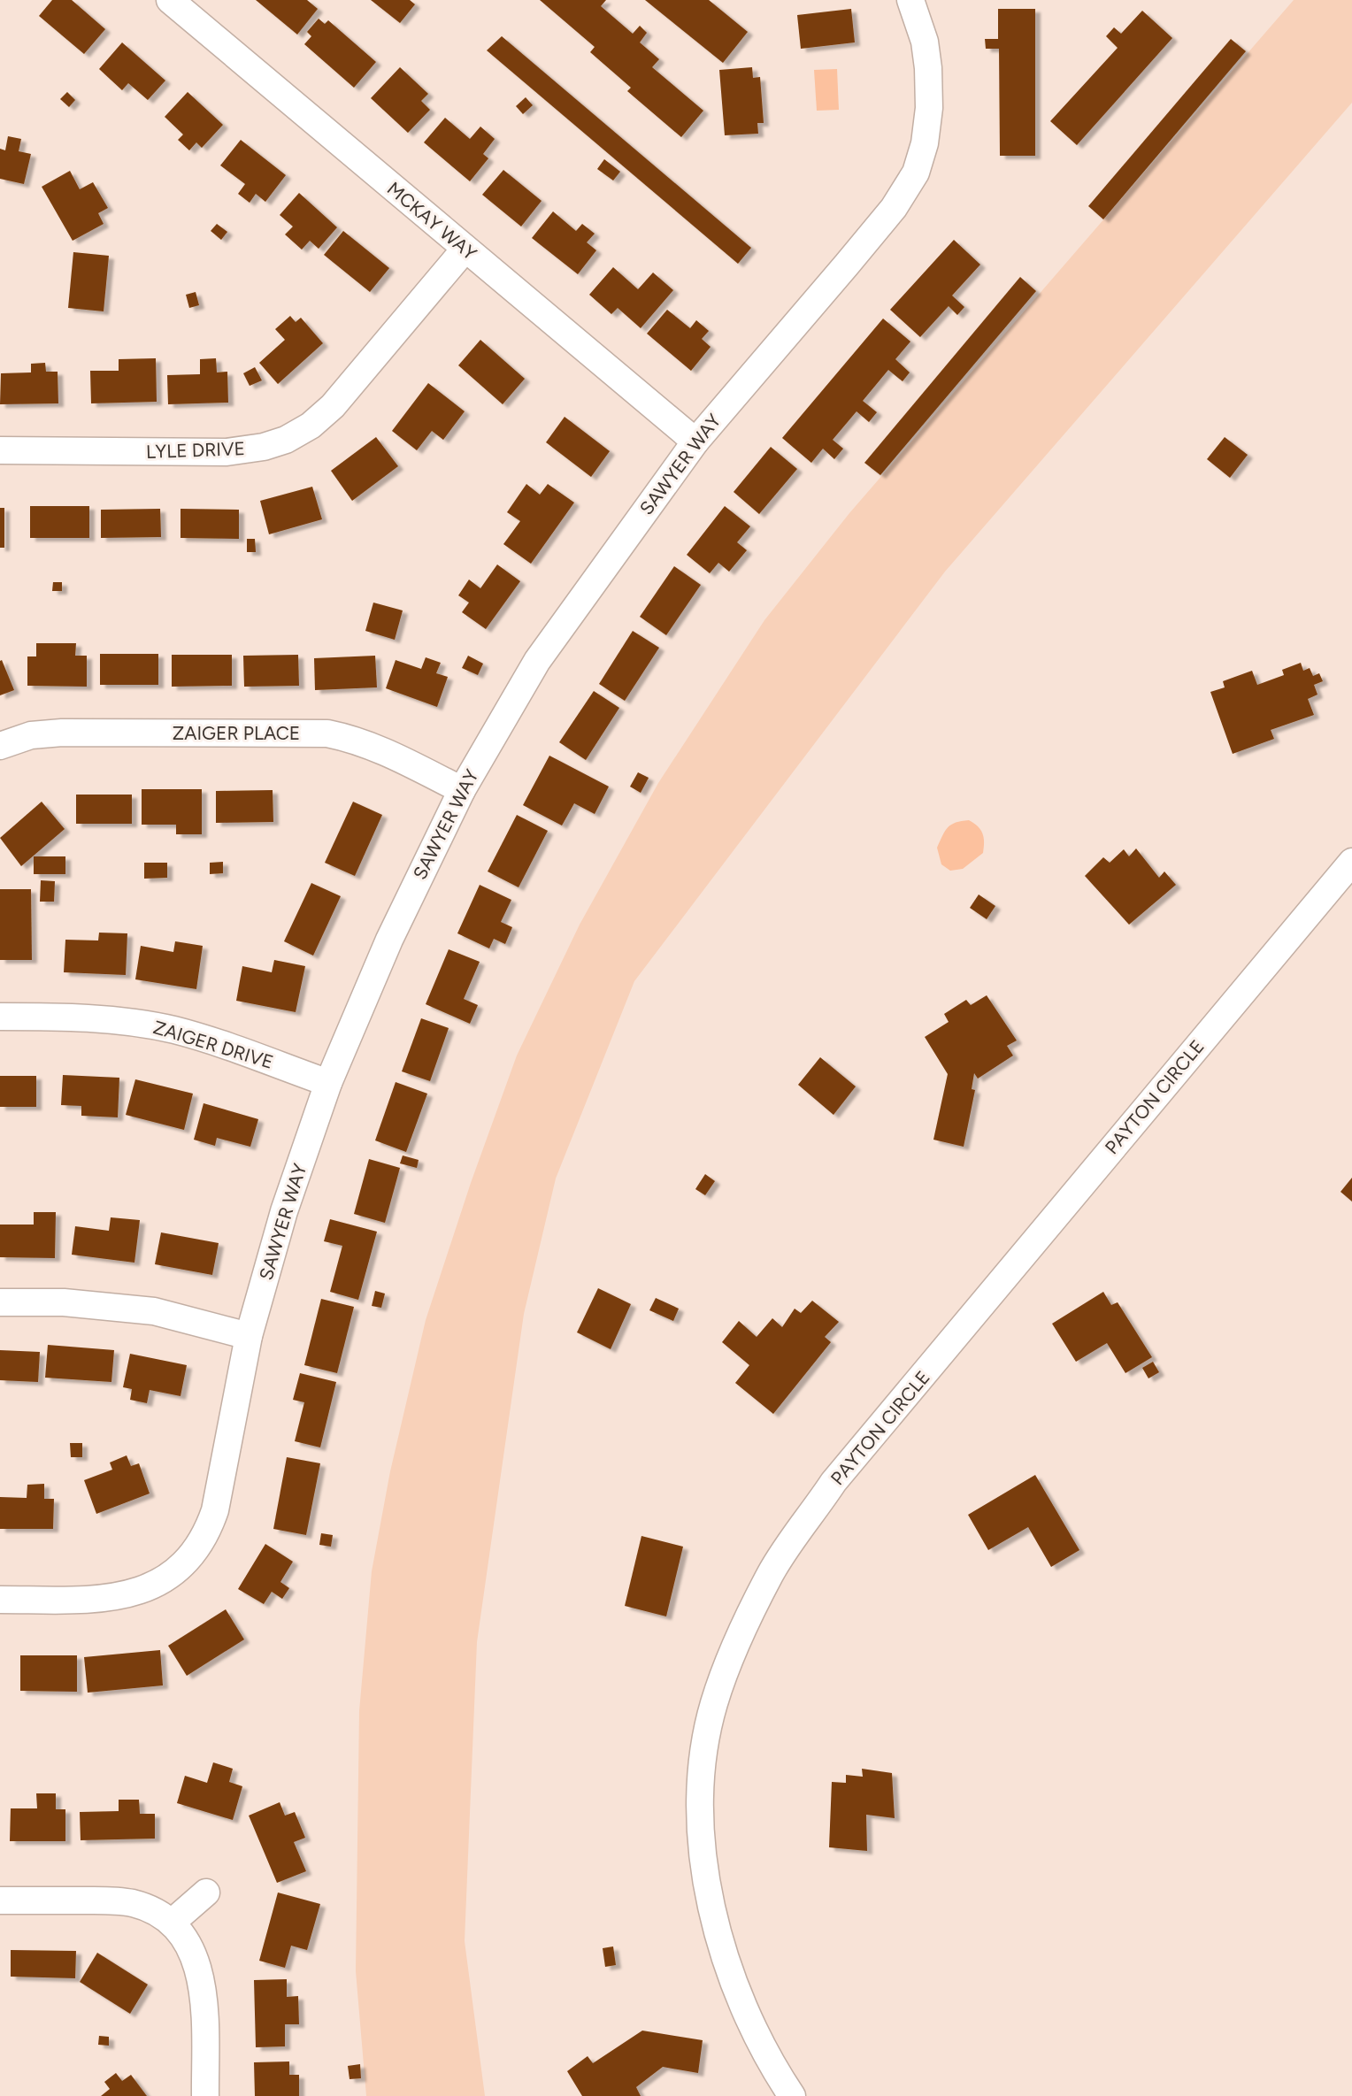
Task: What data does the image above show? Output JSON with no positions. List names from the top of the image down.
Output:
{
  "streets": {
    "street": [
      "MCKAY WAY",
      "LYLE DRIVE",
      "SAWYER WAY",
      "ZAIGER PLACE",
      "ZAIGER DRIVE",
      "PAYTON CIRCLE"
    ]
  },
  "crossings": [
    ["MCKAY WAY", "LYLE DRIVE"],
    ["MCKAY WAY", "SAWYER WAY"],
    ["SAWYER WAY", "ZAIGER PLACE"],
    ["SAWYER WAY", "ZAIGER DRIVE"]
  ]
}
